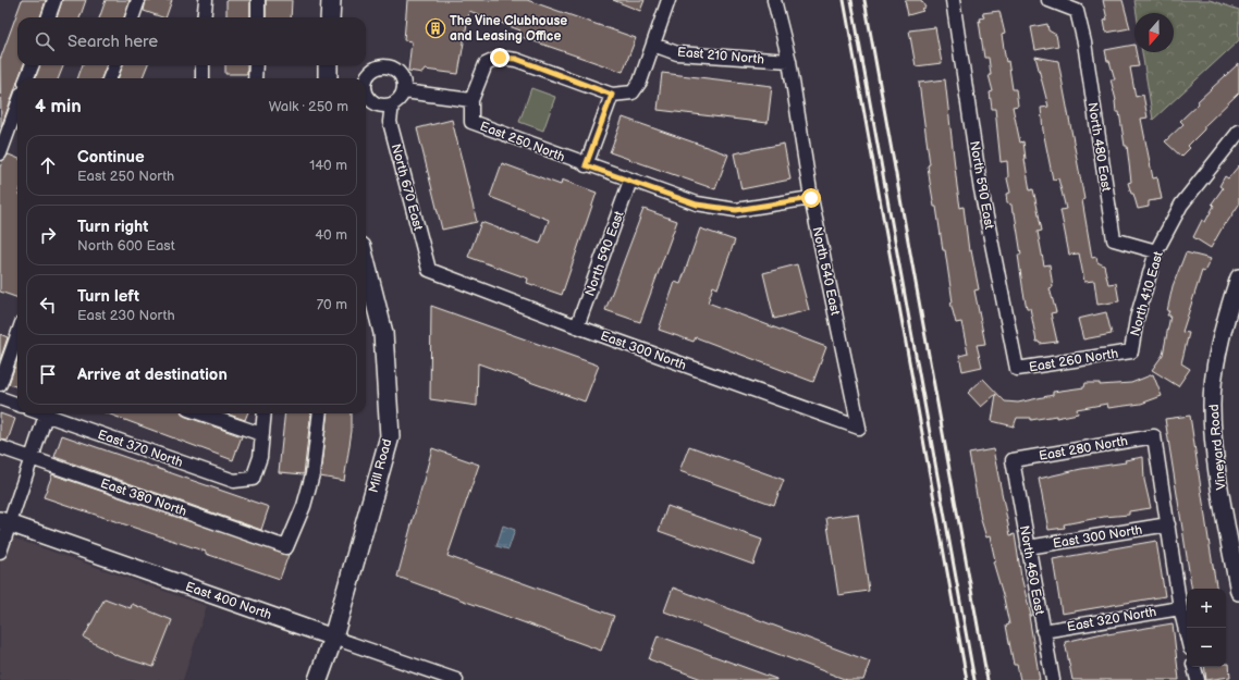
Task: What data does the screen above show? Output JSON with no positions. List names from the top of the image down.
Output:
{
  "streets": {
    "main road": ["Mill Road"],
    "street": [
      "East 210 North",
      "East 250 North",
      "North 480 East",
      "North 590 East",
      "North 670 East",
      "North 540 East",
      "North 410 East",
      "East 300 North",
      "East 260 North",
      "Vineyard Road",
      "East 370 North",
      "East 280 North",
      "East 380 North",
      "North 460 East",
      "East 400 North",
      "East 320 North"
    ]
  },
  "crossings": [
    ["East 210 North", "North 540 East"],
    ["East 250 North", "North 590 East"],
    ["East 250 North", "North 540 East"],
    ["North 480 East", "North 410 East"],
    ["North 590 East", "East 300 North"],
    ["North 590 East", "East 260 North"],
    ["North 670 East", "East 300 North"],
    ["North 540 East", "East 300 North"],
    ["North 410 East", "East 260 North"],
    ["East 300 North", "East 280 North"],
    ["East 300 North", "North 460 East"],
    ["East 280 North", "North 460 East"],
    ["Mill Road", "East 400 North"],
    ["North 460 East", "East 320 North"]
  ],
  "places": {
    "building": ["The Vine Clubhouse and Leasing Office"]
  },
  "north": "bottom",
  "page": {
    "search": "Search here",
    "heading": ["4 min", "Walk · 250 m"],
    "list": [
      ["Continue", "East 250 North", "140 m"],
      ["Turn right", "North 600 East", "40 m"],
      ["Turn left", "East 230 North", "70 m"],
      "Arrive at destination"
    ],
    "map_buttons": ["+", "−"]
  }
}
